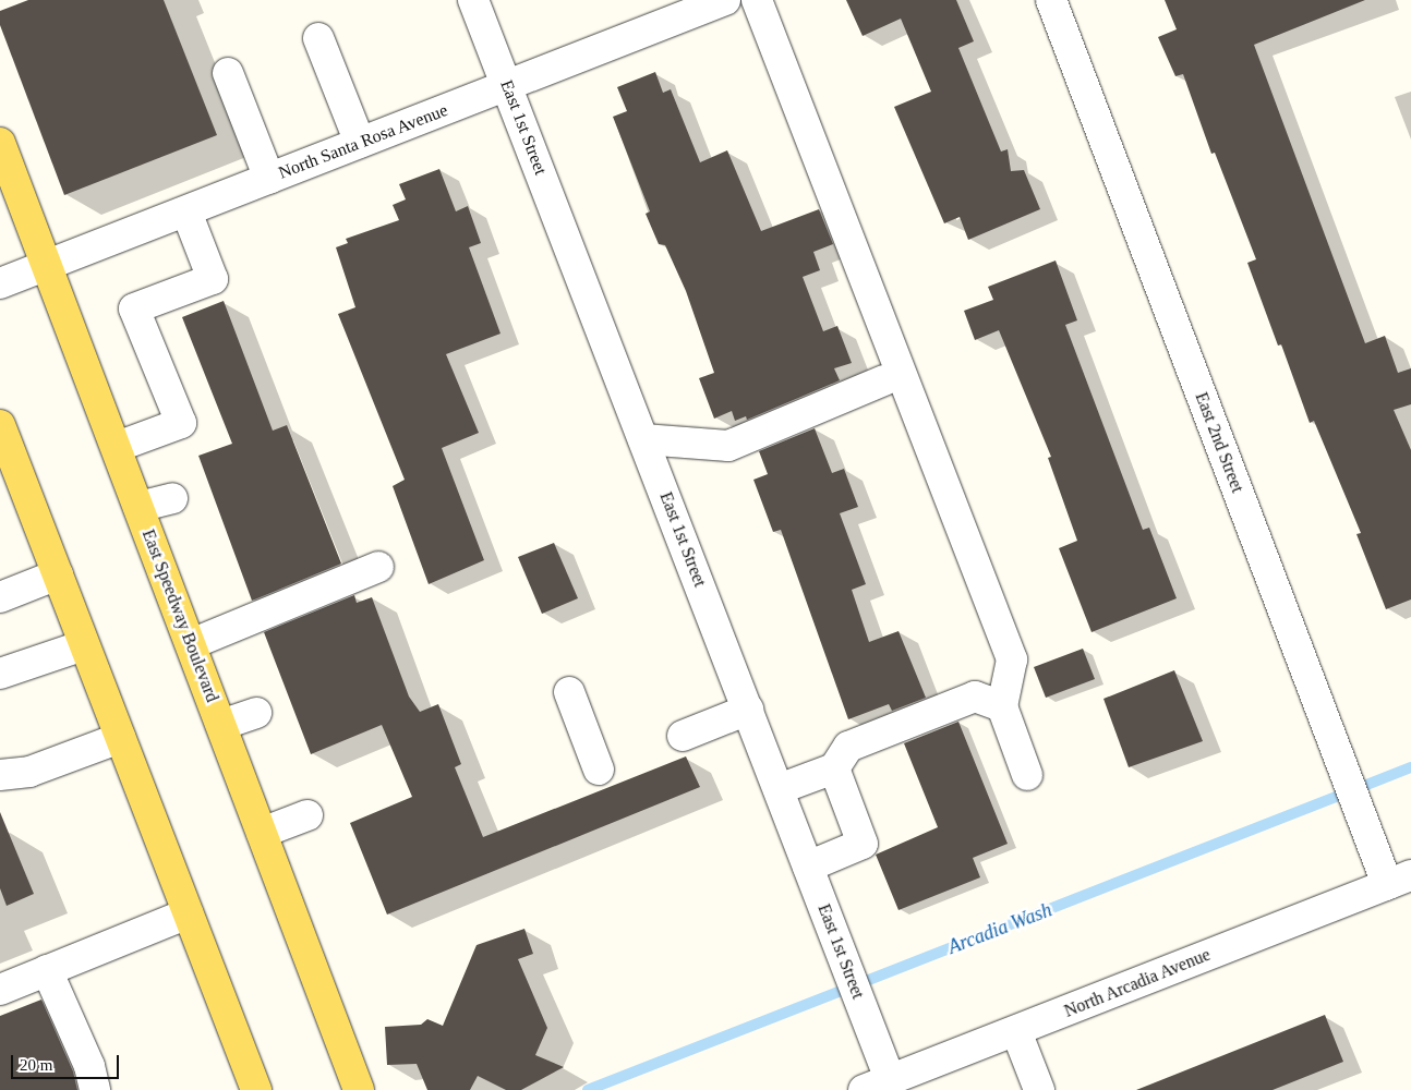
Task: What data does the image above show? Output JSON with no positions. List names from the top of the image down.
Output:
{
  "streets": {
    "main road": ["East Speedway Boulevard"],
    "street": [
      "East 1st Street",
      "North Santa Rosa Avenue",
      "East 2nd Street",
      "North Arcadia Avenue"
    ]
  },
  "crossings": [
    ["East 1st Street", "North Santa Rosa Avenue"],
    ["East 1st Street", "North Arcadia Avenue"],
    ["North Santa Rosa Avenue", "East Speedway Boulevard"],
    ["East 2nd Street", "North Arcadia Avenue"]
  ],
  "water": ["Arcadia Wash"],
  "scale_bar": "20 m"
}
